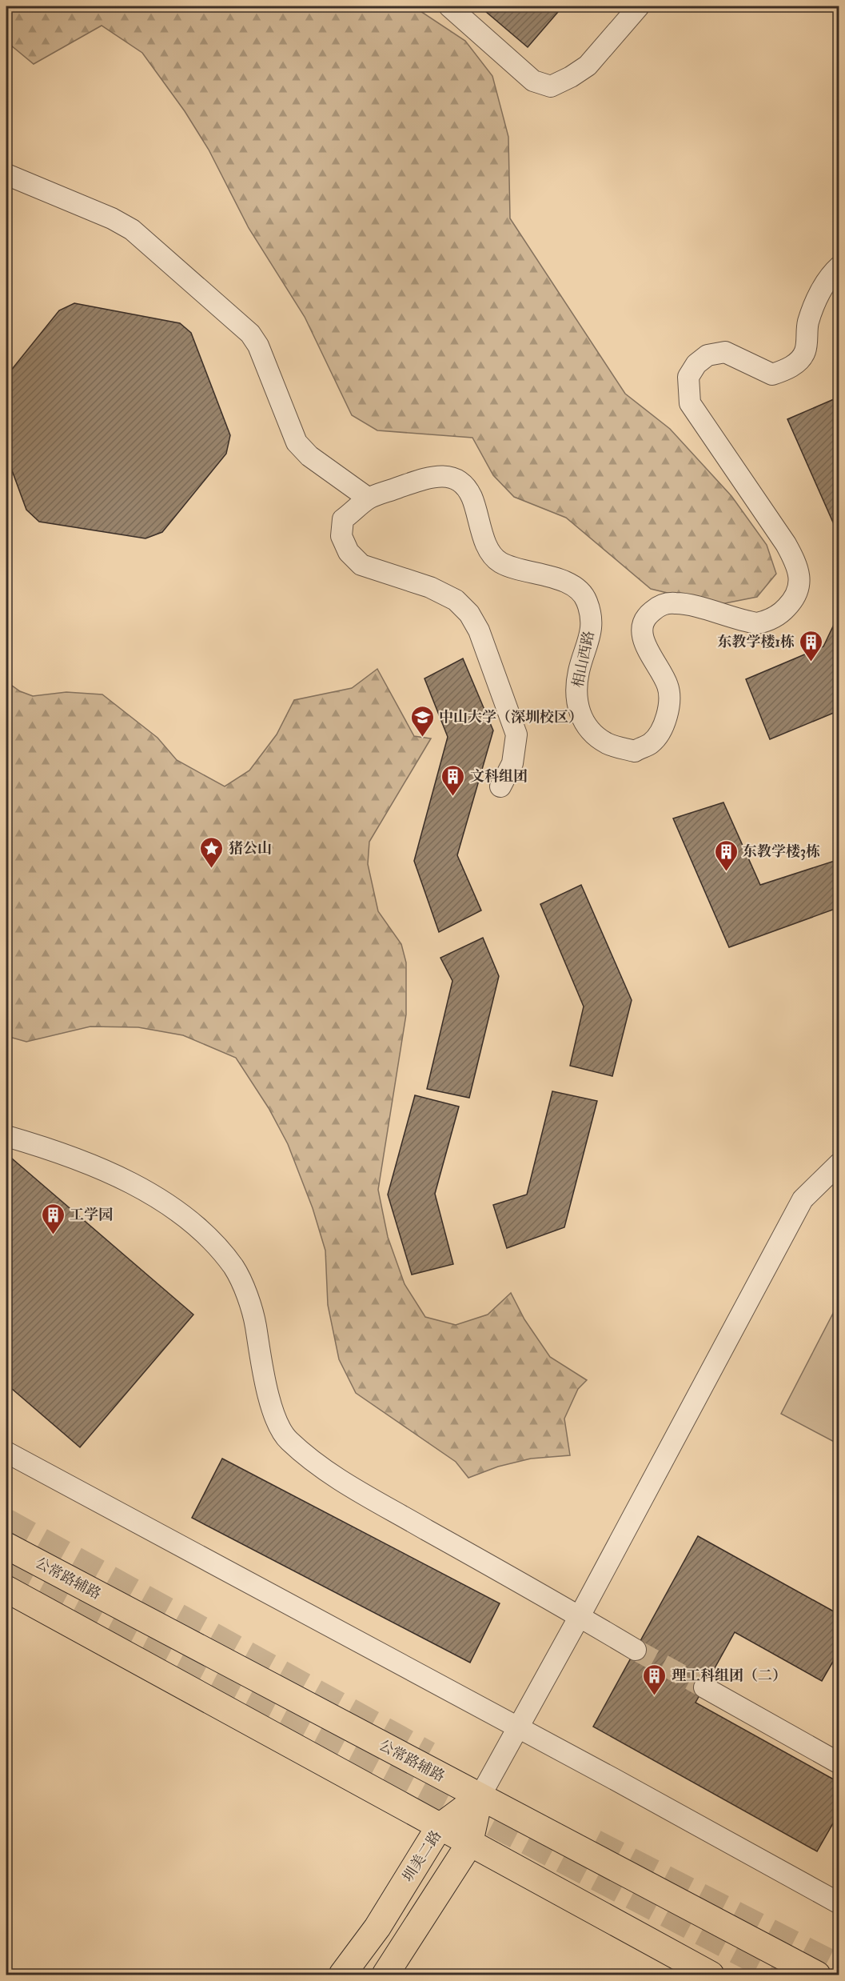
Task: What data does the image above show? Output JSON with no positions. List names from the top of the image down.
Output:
{
  "streets": {
    "main road": ["公常路辅路", "圳美二路"],
    "lane": ["相山西路"]
  },
  "crossings": [
    ["公常路辅路", "圳美二路"]
  ],
  "places": {
    "building": [
      "东教学楼1栋",
      "文科组团",
      "东教学楼3栋",
      "工学园",
      "理工科组团（二）"
    ],
    "school or university": ["中山大学（深圳校区）"],
    "place": ["猪公山"]
  }
}
